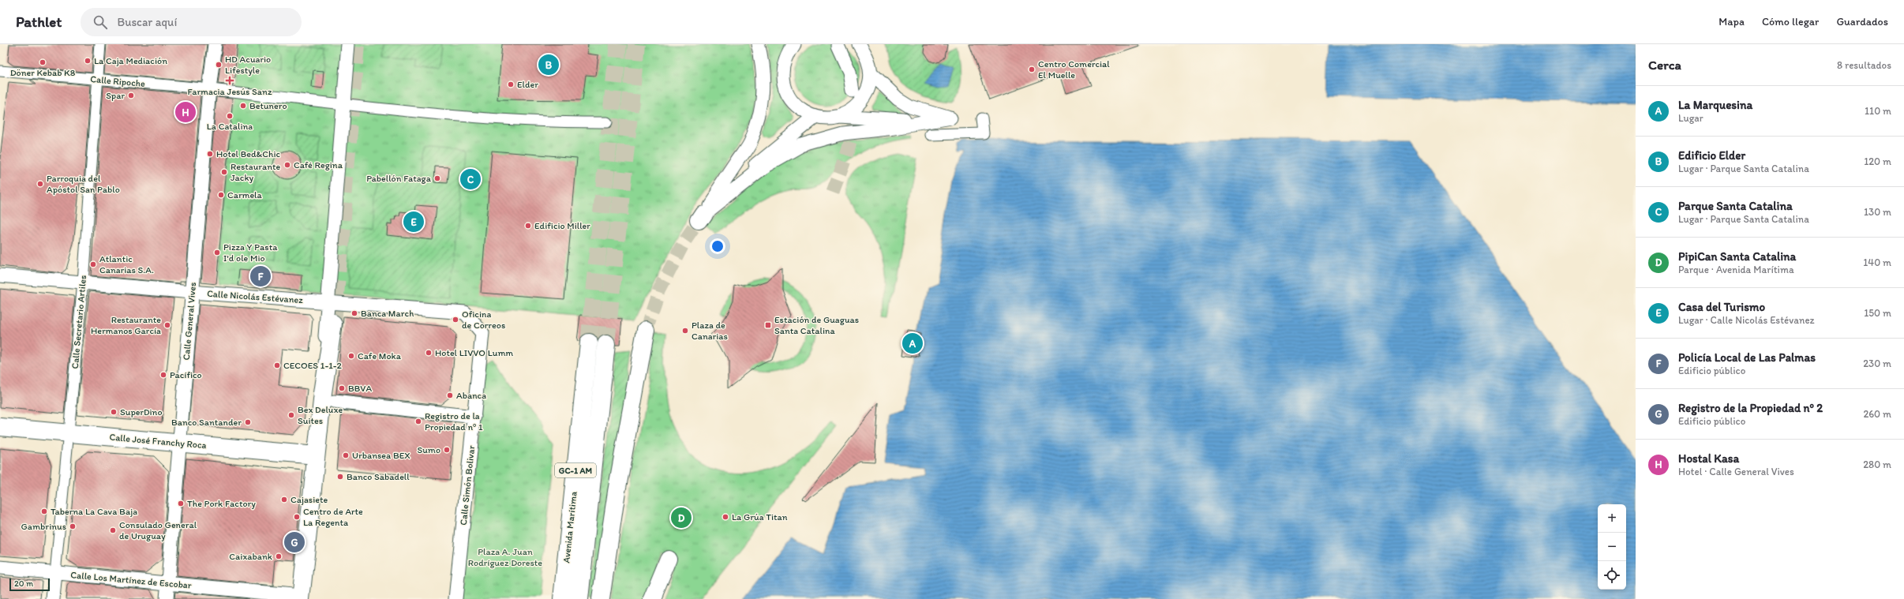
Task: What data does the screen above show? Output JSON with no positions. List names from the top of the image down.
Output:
{
  "streets": {
    "main road": ["Calle José Franchy Roca", "GC-1 AM", "Avenida Marítima"],
    "street": [
      "Calle Ripoche",
      "Calle Nicolás Estévanez",
      "Calle General Vives",
      "Calle Secretario Artiles",
      "Calle Simón Bolivar",
      "Calle Los Martínez de Escobar"
    ]
  },
  "crossings": [
    ["Calle Ripoche", "Calle General Vives"],
    ["Calle Ripoche", "Calle Secretario Artiles"],
    ["Calle Nicolás Estévanez", "Calle General Vives"],
    ["Calle Nicolás Estévanez", "Calle Secretario Artiles"],
    ["Calle Nicolás Estévanez", "Calle Simón Bolivar"],
    ["Calle General Vives", "Calle José Franchy Roca"],
    ["Calle General Vives", "Calle Los Martínez de Escobar"],
    ["Calle Secretario Artiles", "Calle José Franchy Roca"],
    ["Calle Secretario Artiles", "Calle Los Martínez de Escobar"]
  ],
  "parks": ["Plaza A. Juan Rodríguez Doreste"],
  "places": {
    "other": [
      "La Caja Mediación",
      "Döner Kebab K8",
      "HD Acuario Lifestyle",
      "Centro Comercial El Muelle",
      "Elder",
      "Spar",
      "Betunero",
      "La Catalina",
      "Hotel Bed&Chic",
      "Café Regina",
      "Restaurante Jacky",
      "Pabellón Fataga",
      "Parroquia del Apóstol San Pablo",
      "Carmela",
      "Edificio Miller",
      "Pizza Y Pasta I'd ole Mio",
      "Atlantic Canarias S.A.",
      "Banca March",
      "Oficina de Correos",
      "Restaurante Hermanos García",
      "Plaza de Canarias",
      "Hotel LIVVO Lumm",
      "Cafe Moka",
      "CECOES 1-1-2",
      "Pacífico",
      "BBVA",
      "Abanca",
      "SuperDino",
      "Bex Deluxe Suites",
      "Registro de la Propiedad nº 1",
      "Banco Santander",
      "Sumo",
      "Urbansea BEX",
      "Banco Sabadell",
      "Cajasiete",
      "The Pork Factory",
      "Taberna La Cava Baja",
      "Centro de Arte La Regenta",
      "La Grúa Titan",
      "Gambrinus",
      "Consulado General de Uruguay",
      "Caixabank"
    ],
    "health": ["Farmacia Jesús Sanz"],
    "transit": ["Estación de Guaguas Santa Catalina"]
  },
  "scale_bar": "20 m",
  "page": {
    "header": "Pathlet",
    "search": "Buscar aquí",
    "nav": ["Mapa", "Cómo llegar", "Guardados"],
    "heading": ["Cerca", "8 resultados"],
    "pins": [
      "B",
      "H",
      "C",
      "E",
      "F",
      "A",
      "D",
      "G"
    ],
    "list": [
      {
        "mark": "A",
        "name": "La Marquesina",
        "note": "Lugar",
        "value": "110 m"
      },
      {
        "mark": "B",
        "name": "Edificio Elder",
        "note": "Lugar · Parque Santa Catalina",
        "value": "120 m"
      },
      {
        "mark": "C",
        "name": "Parque Santa Catalina",
        "note": "Lugar · Parque Santa Catalina",
        "value": "130 m"
      },
      {
        "mark": "D",
        "name": "PipiCan Santa Catalina",
        "note": "Parque · Avenida Marítima",
        "value": "140 m"
      },
      {
        "mark": "E",
        "name": "Casa del Turismo",
        "note": "Lugar · Calle Nicolás Estévanez",
        "value": "150 m"
      },
      {
        "mark": "F",
        "name": "Policía Local de Las Palmas",
        "note": "Edificio público",
        "value": "230 m"
      },
      {
        "mark": "G",
        "name": "Registro de la Propiedad nº 2",
        "note": "Edificio público",
        "value": "260 m"
      },
      {
        "mark": "H",
        "name": "Hostal Kasa",
        "note": "Hotel · Calle General Vives",
        "value": "280 m"
      }
    ],
    "map_buttons": ["+", "−"],
    "scale": "20 m"
  }
}
